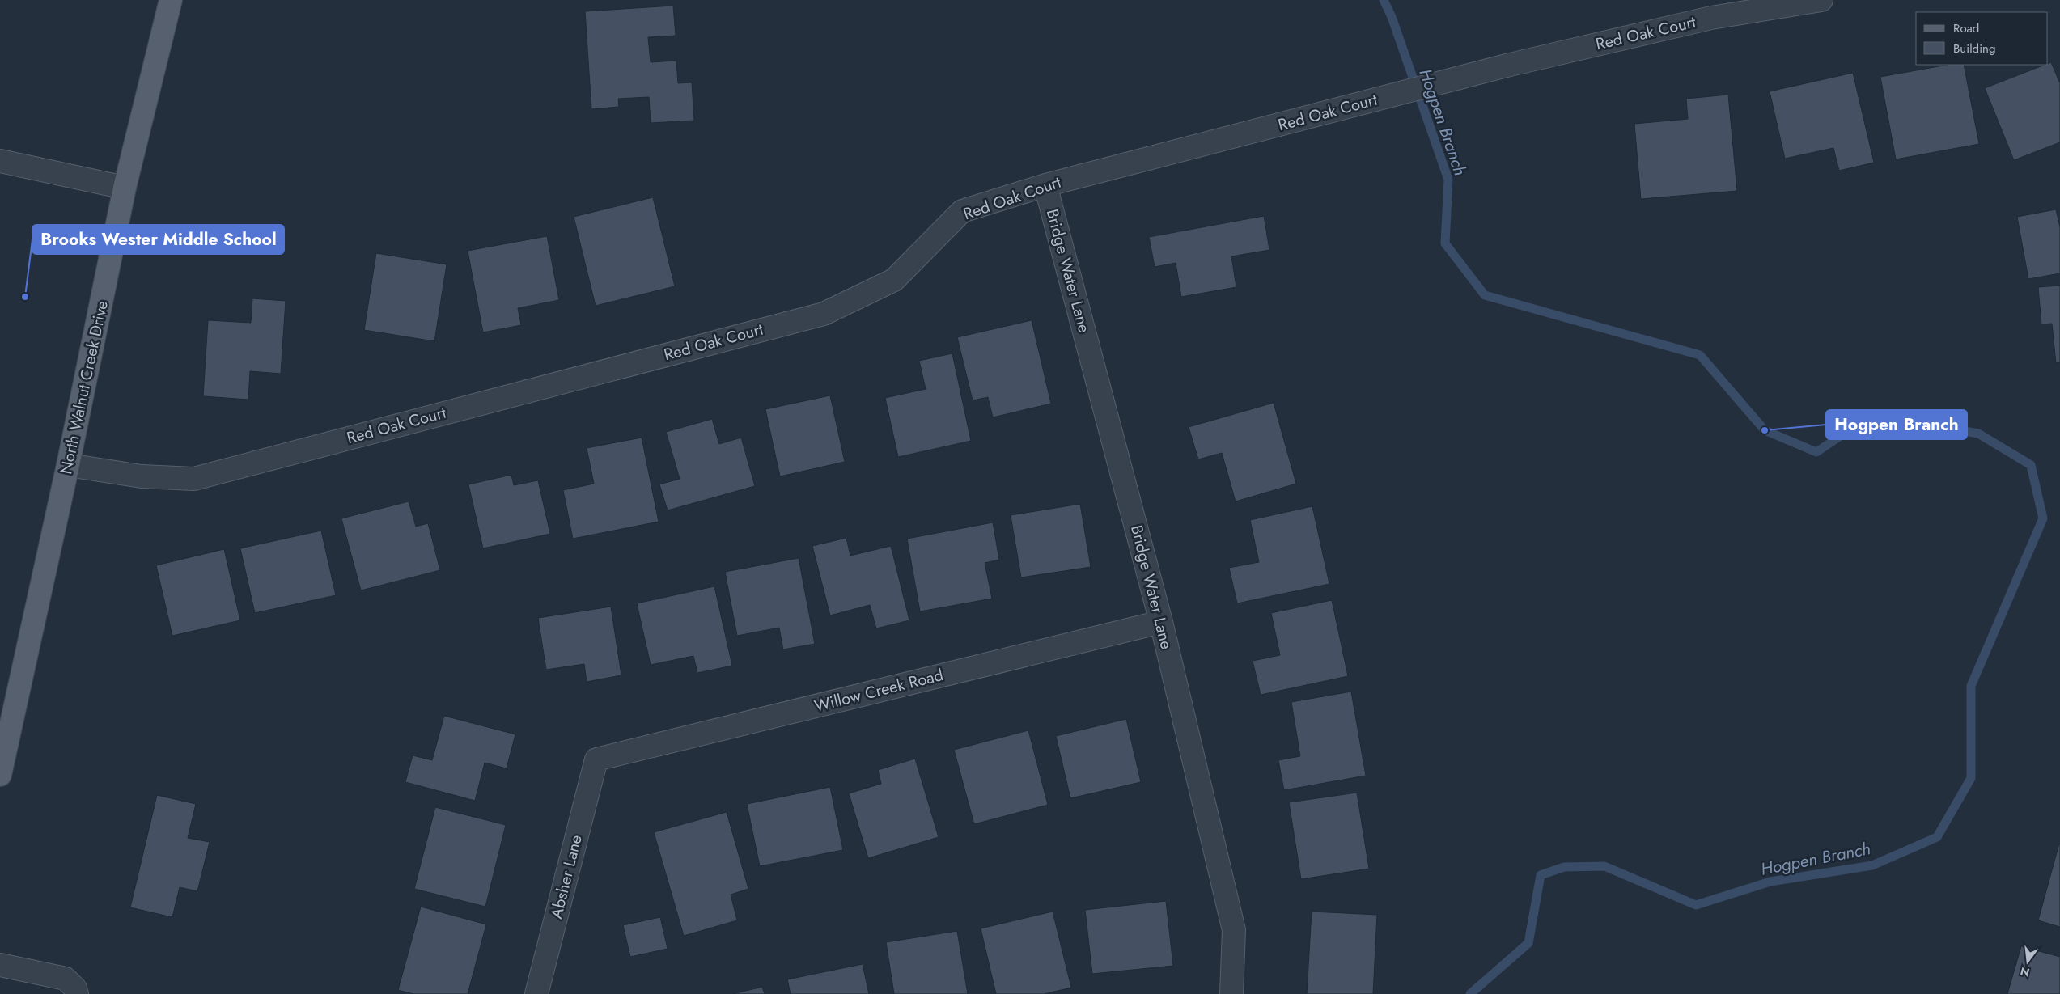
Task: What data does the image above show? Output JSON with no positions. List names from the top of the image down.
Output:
{
  "streets": {
    "main road": ["North Walnut Creek Drive"],
    "street": [
      "Red Oak Court",
      "Bridge Water Lane",
      "Willow Creek Road",
      "Absher Lane"
    ]
  },
  "crossings": [
    ["Red Oak Court", "Bridge Water Lane"],
    ["Red Oak Court", "North Walnut Creek Drive"],
    ["Bridge Water Lane", "Willow Creek Road"],
    ["Willow Creek Road", "Absher Lane"]
  ],
  "water": ["Hogpen Branch"],
  "places": ["Brooks Wester Middle School", "Hogpen Branch"],
  "legend": ["Road", "Building"],
  "north": "bottom"
}
